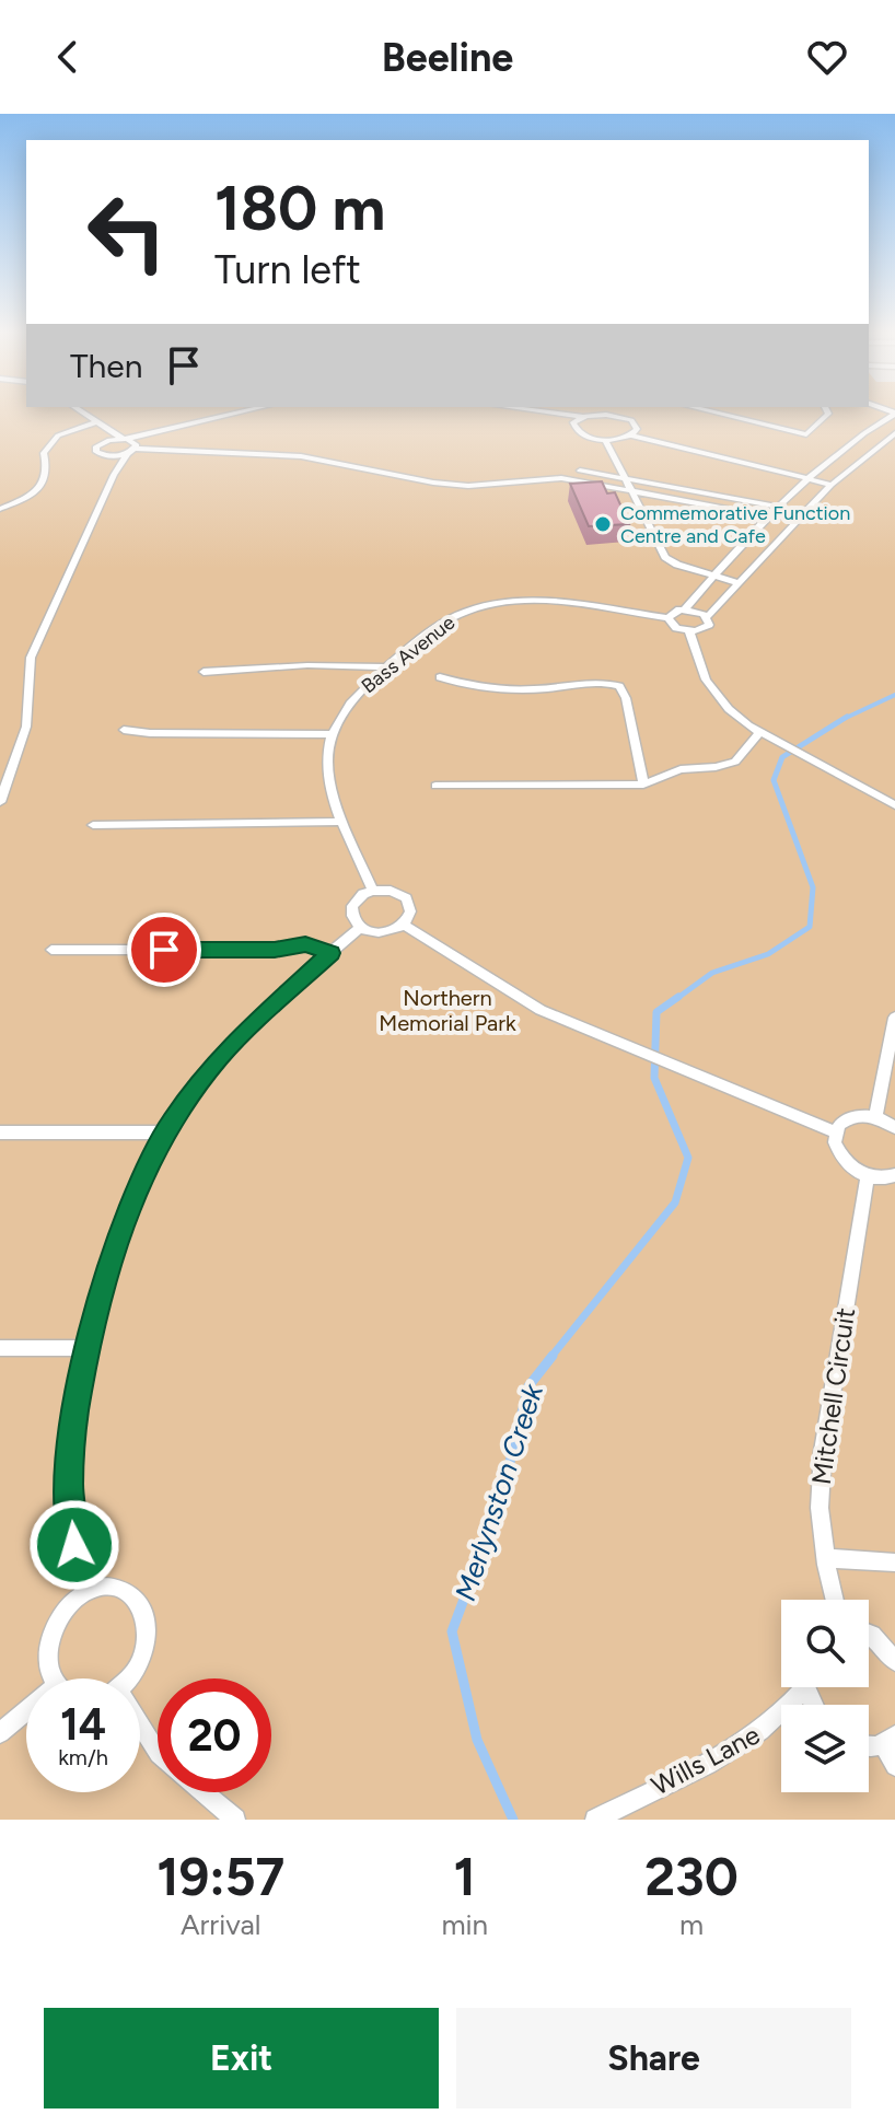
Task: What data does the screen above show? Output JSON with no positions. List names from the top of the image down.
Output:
{
  "streets": {
    "lane": ["Bass Avenue", "Mitchell Circuit", "Wills Lane"]
  },
  "water": ["Merlynston Creek"],
  "parks": ["Northern Memorial Park"],
  "places": ["Commemorative Function Centre and Cafe"],
  "page": {
    "header": "Beeline",
    "turn": ["180 m", "Turn left"],
    "then": "Then",
    "speed": "14 km/h",
    "limit": "20",
    "eta": [
      "19:57",
      "Arrival",
      "1",
      "min",
      "230",
      "m"
    ],
    "buttons": ["Exit", "Share"]
  }
}
